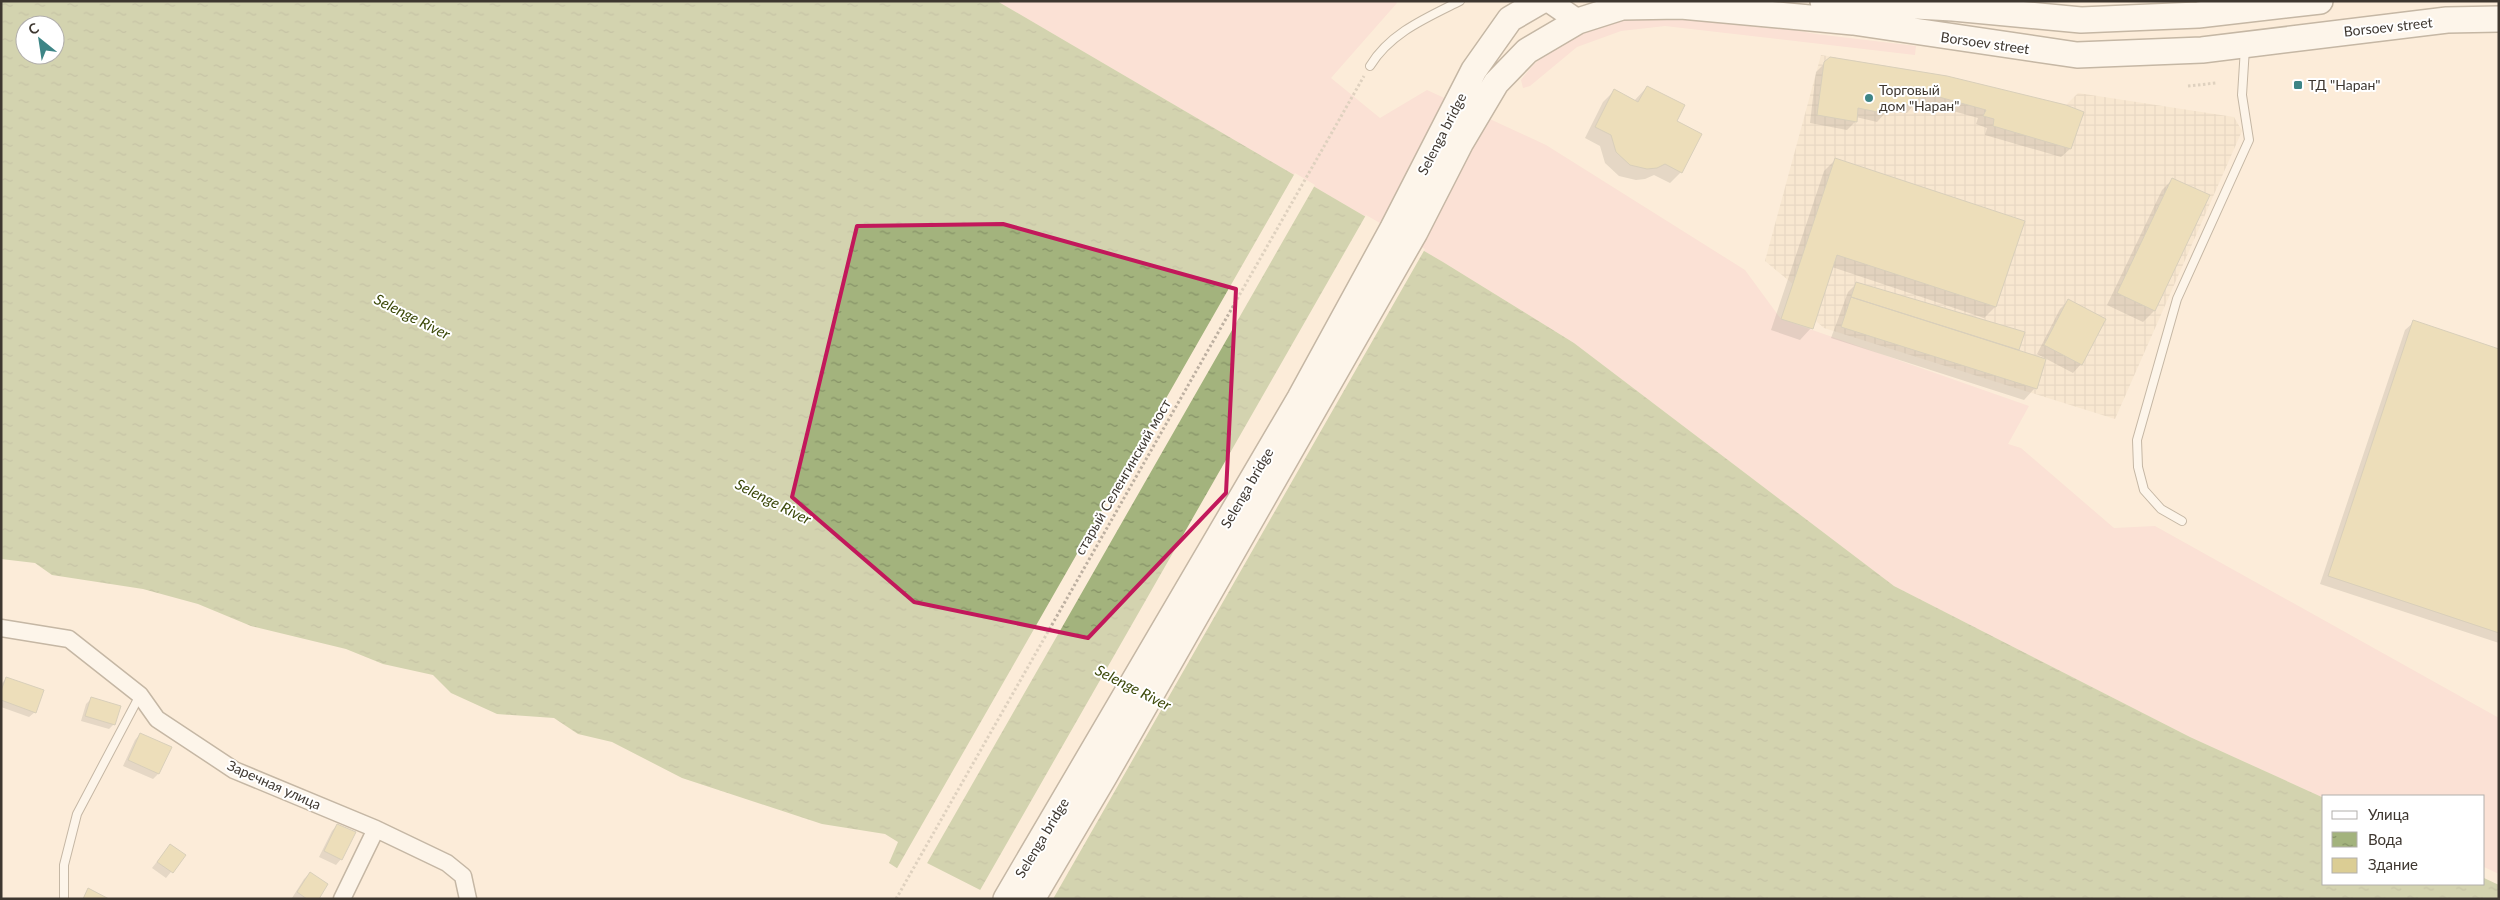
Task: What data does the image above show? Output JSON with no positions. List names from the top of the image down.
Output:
{
  "streets": {
    "main road": ["Borsoev street", "Selenga bridge"],
    "street": ["Заречная улица"],
    "path": ["старый Селенгинский мост"]
  },
  "crossings": [
    ["Borsoev street", "Selenga bridge"]
  ],
  "water": ["Selenge River"],
  "places": {
    "transit": ["ТД \"Наран\""],
    "other": ["Торговый дом \"Наран\""]
  },
  "legend": ["Улица", "Вода", "Здание"],
  "north": "top left"
}
